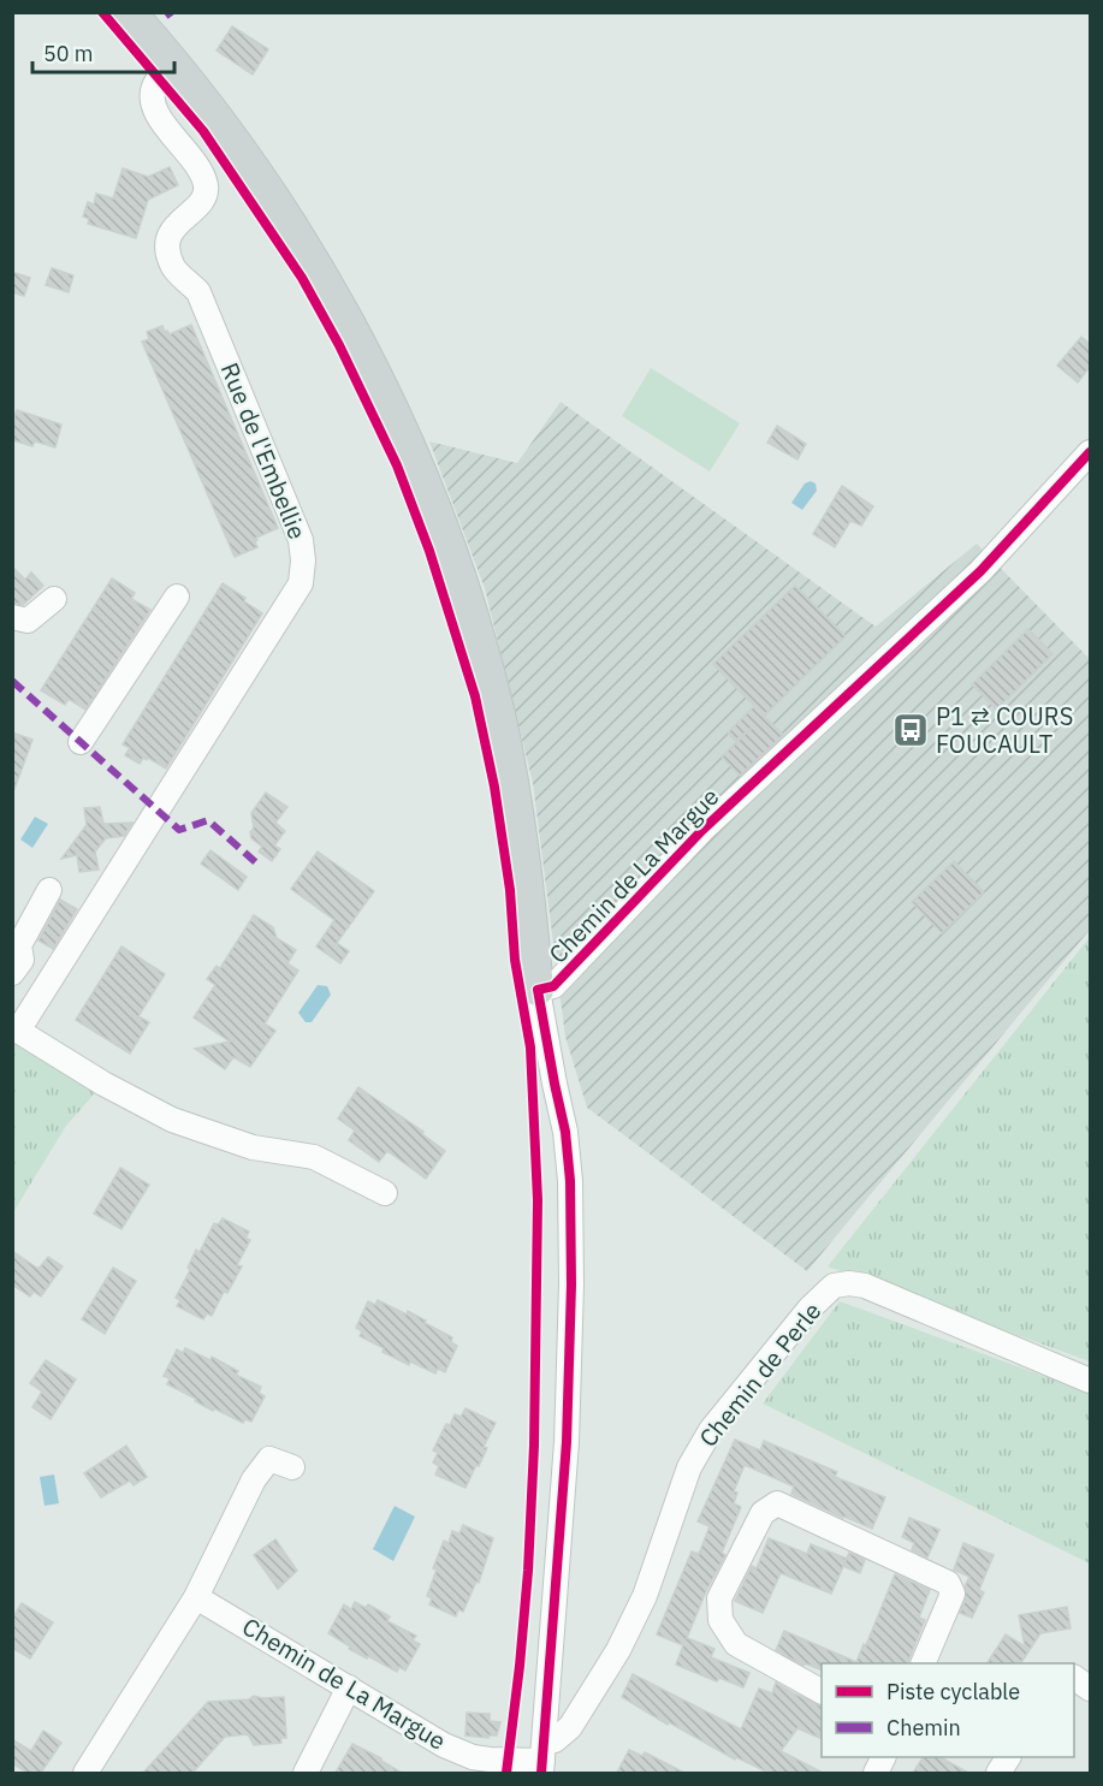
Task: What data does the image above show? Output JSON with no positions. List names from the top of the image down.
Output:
{
  "streets": {
    "street": ["Rue de l'Embellie", "Chemin de La Margue", "Chemin de Perle"]
  },
  "crossings": [
    ["Chemin de La Margue", "Chemin de Perle"]
  ],
  "places": {
    "bus stop": ["P1 ⇄ COURS FOUCAULT"]
  },
  "legend": ["Piste cyclable", "Chemin"],
  "scale_bar": "50 m"
}
